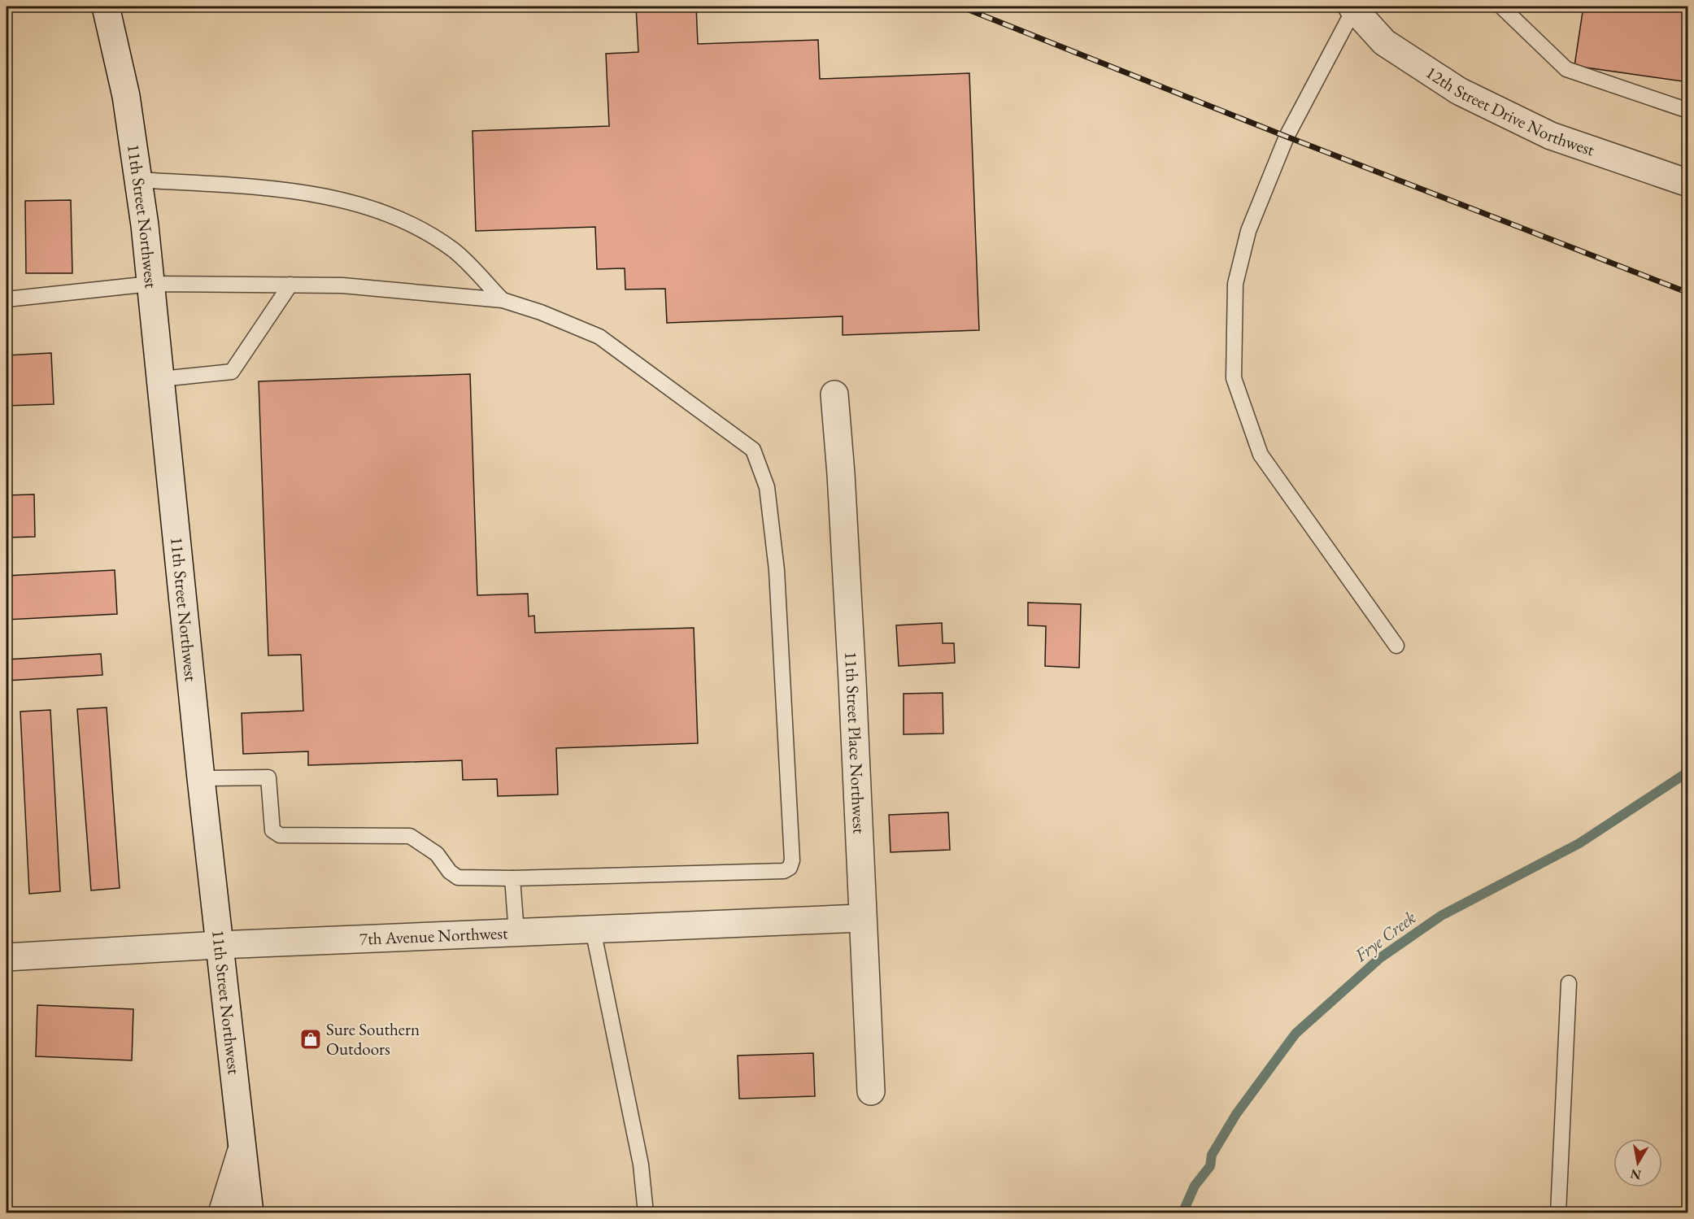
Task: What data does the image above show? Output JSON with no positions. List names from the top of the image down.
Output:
{
  "streets": {
    "street": [
      "12th Street Drive Northwest",
      "11th Street Northwest",
      "11th Street Place Northwest",
      "7th Avenue Northwest"
    ]
  },
  "crossings": [
    ["11th Street Northwest", "7th Avenue Northwest"],
    ["11th Street Place Northwest", "7th Avenue Northwest"]
  ],
  "water": ["Frye Creek"],
  "places": {
    "shop": ["Sure Southern Outdoors"]
  },
  "north": "bottom"
}
